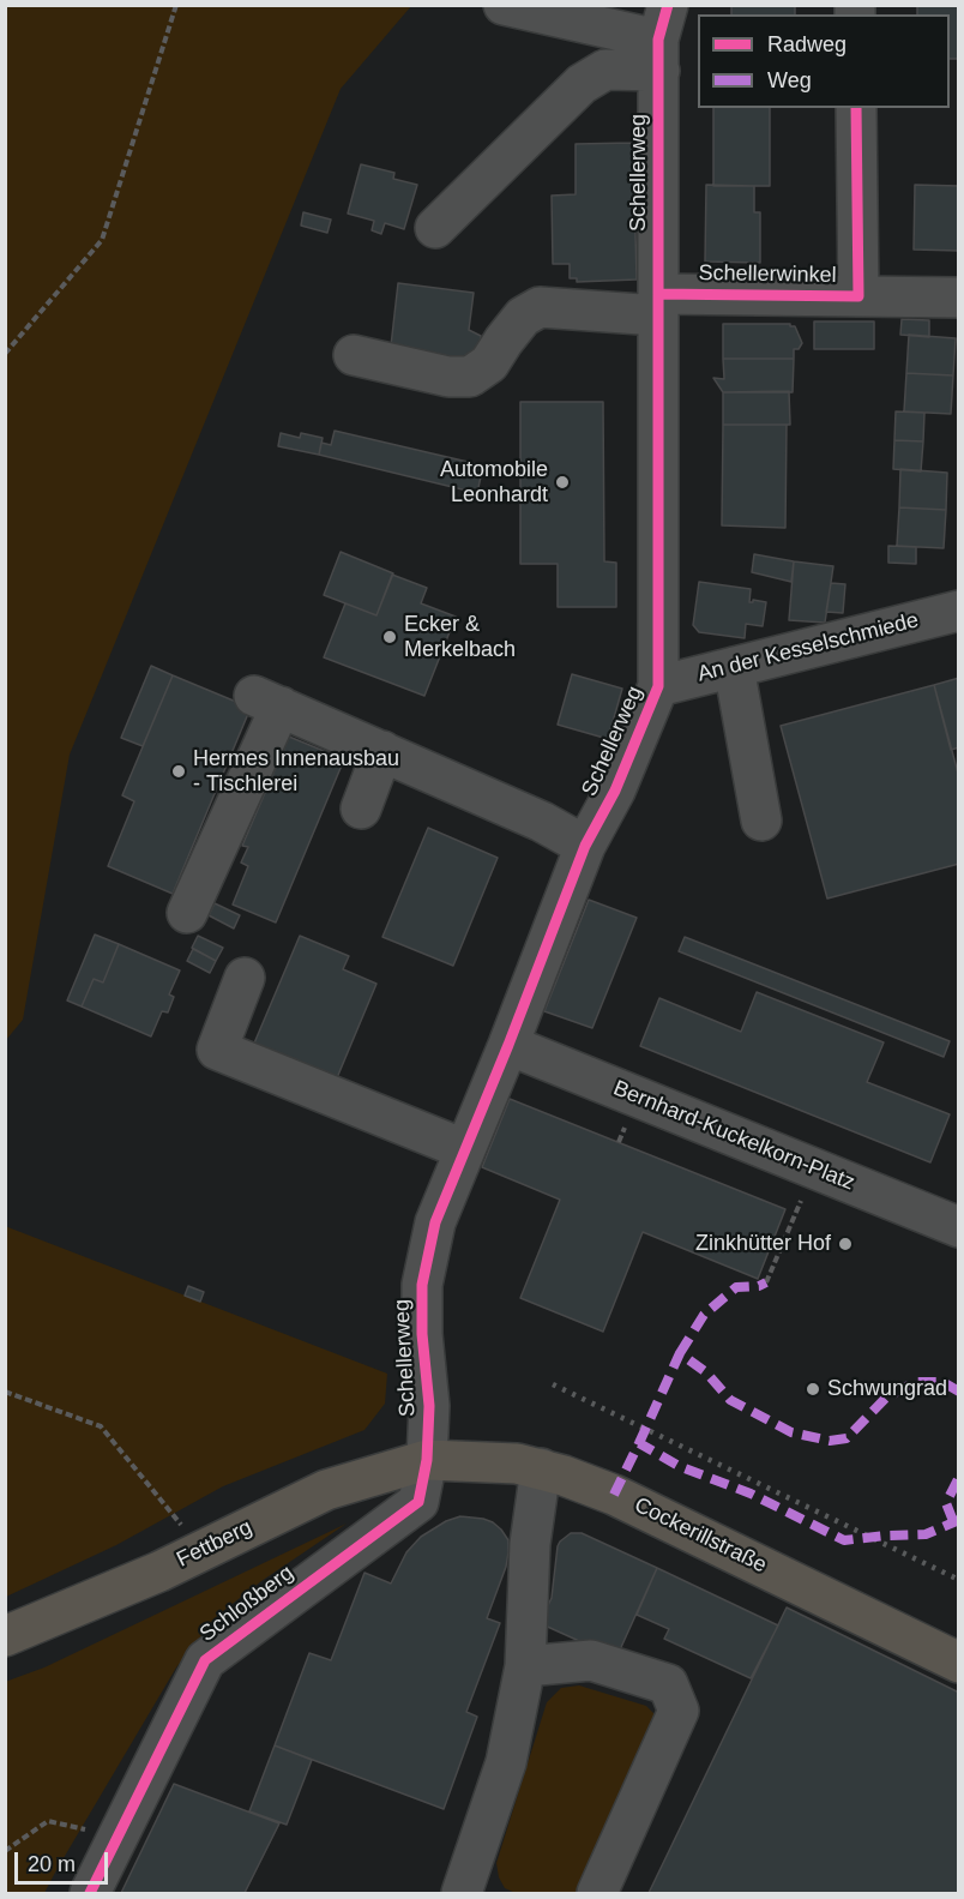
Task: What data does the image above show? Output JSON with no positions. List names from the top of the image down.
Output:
{
  "streets": {
    "main road": ["Cockerillstraße", "Fettberg"],
    "street": [
      "Schellerweg",
      "Schellerwinkel",
      "An der Kesselschmiede",
      "Bernhard-Kuckelkorn-Platz",
      "Schloßberg"
    ]
  },
  "crossings": [
    ["Schellerweg", "Schellerwinkel"],
    ["Schellerweg", "An der Kesselschmiede"],
    ["Schellerweg", "Bernhard-Kuckelkorn-Platz"],
    ["Schellerweg", "Cockerillstraße"],
    ["Schellerweg", "Fettberg"],
    ["Schellerweg", "Schloßberg"],
    ["Cockerillstraße", "Fettberg"],
    ["Cockerillstraße", "Schloßberg"],
    ["Fettberg", "Schloßberg"]
  ],
  "places": [
    "Automobile Leonhardt",
    "Ecker & Merkelbach",
    "Hermes Innenausbau - Tischlerei",
    "Zinkhütter Hof",
    "Schwungrad"
  ],
  "legend": ["Radweg", "Weg"],
  "scale_bar": "20 m"
}
